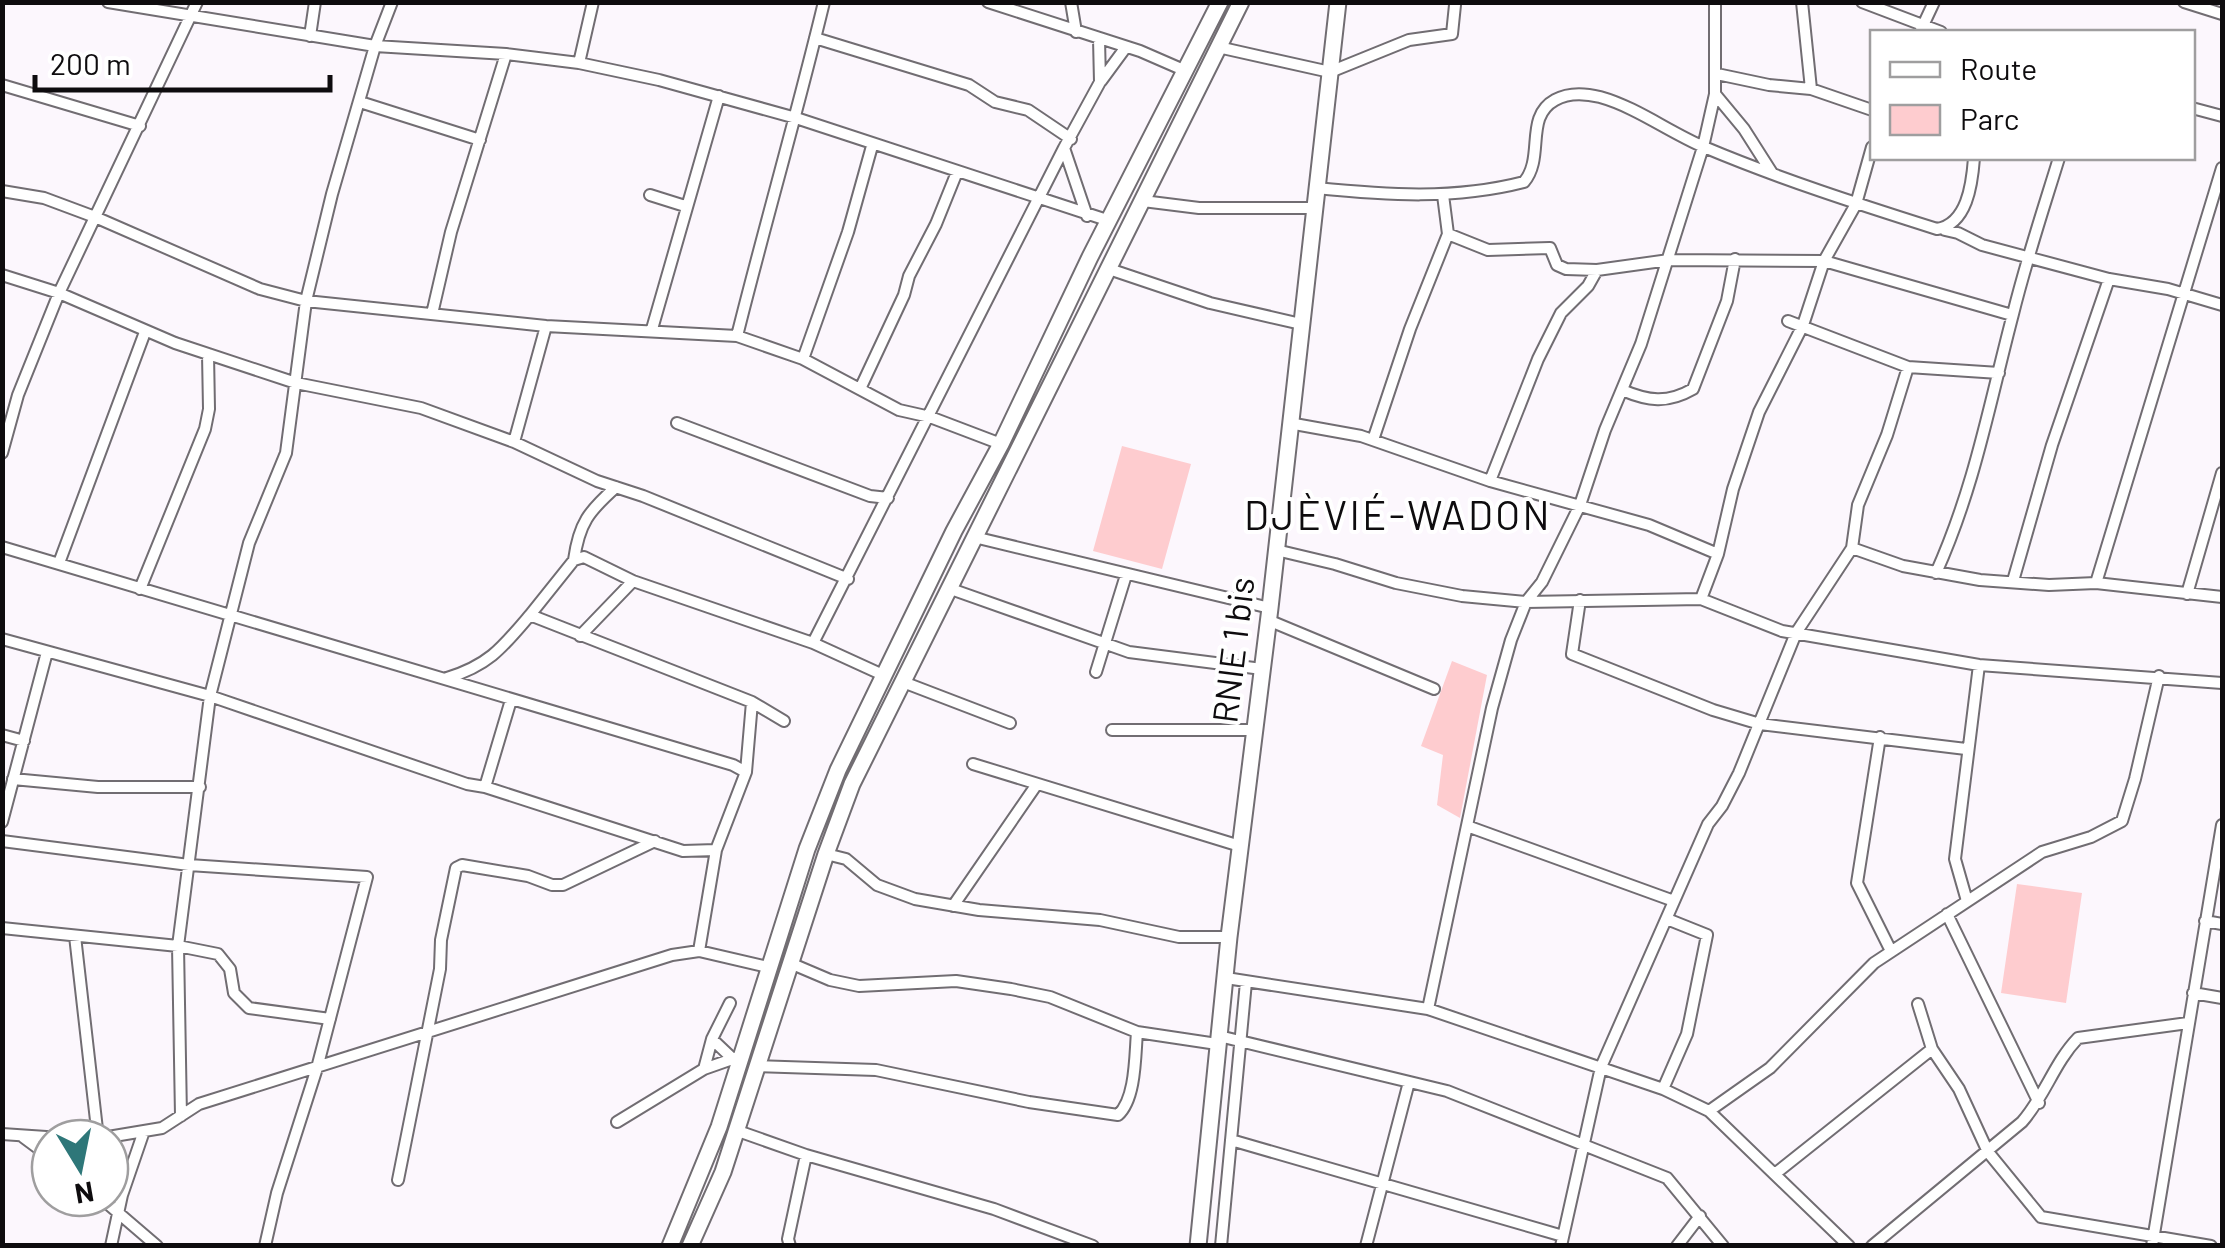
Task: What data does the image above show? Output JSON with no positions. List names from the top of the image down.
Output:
{
  "streets": {
    "main road": ["RNIE 1 bis"]
  },
  "districts": ["DJÈVIÉ-WADON"],
  "legend": ["Route", "Parc"],
  "scale_bar": "200 m",
  "north": "bottom"
}
